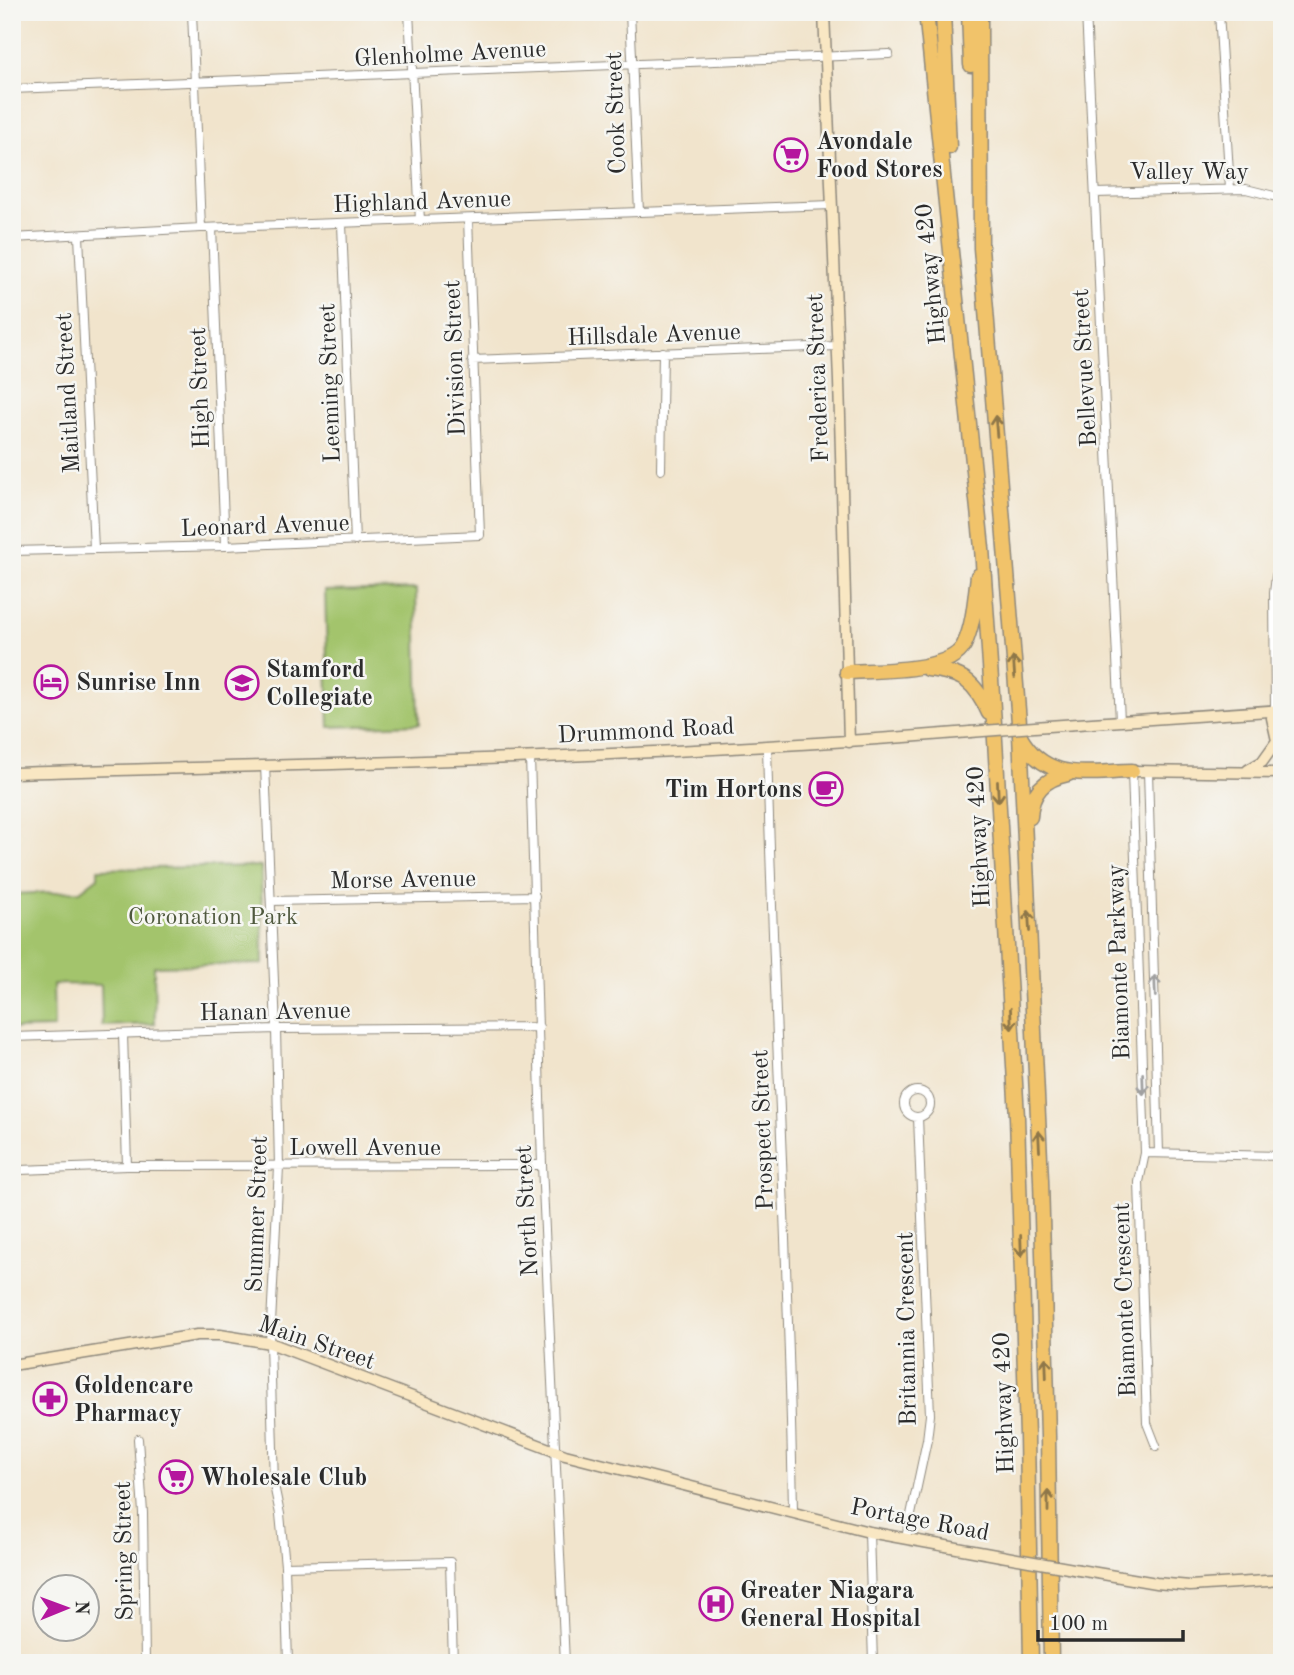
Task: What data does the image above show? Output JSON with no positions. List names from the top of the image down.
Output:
{
  "streets": {
    "highway": ["Highway 420"],
    "street": [
      "Glenholme Avenue",
      "Cook Street",
      "Valley Way",
      "Highland Avenue",
      "Hillsdale Avenue",
      "Division Street",
      "Bellevue Street",
      "Frederica Street",
      "Leeming Street",
      "High Street",
      "Maitland Street",
      "Leonard Avenue",
      "Drummond Road",
      "Morse Avenue",
      "Biamonte Parkway",
      "Hanan Avenue",
      "Prospect Street",
      "Lowell Avenue",
      "North Street",
      "Summer Street",
      "Biamonte Crescent",
      "Britannia Crescent",
      "Main Street",
      "Portage Road",
      "Spring Street"
    ]
  },
  "crossings": [
    ["Glenholme Avenue", "Cook Street"],
    ["Glenholme Avenue", "Frederica Street"],
    ["Cook Street", "Highland Avenue"],
    ["Valley Way", "Bellevue Street"],
    ["Highland Avenue", "Division Street"],
    ["Highland Avenue", "Frederica Street"],
    ["Highland Avenue", "Leeming Street"],
    ["Highland Avenue", "High Street"],
    ["Highland Avenue", "Maitland Street"],
    ["Hillsdale Avenue", "Division Street"],
    ["Hillsdale Avenue", "Frederica Street"],
    ["Division Street", "Leonard Avenue"],
    ["Bellevue Street", "Drummond Road"],
    ["Frederica Street", "Drummond Road"],
    ["Leeming Street", "Leonard Avenue"],
    ["High Street", "Leonard Avenue"],
    ["Maitland Street", "Leonard Avenue"],
    ["Drummond Road", "Prospect Street"],
    ["Drummond Road", "North Street"],
    ["Drummond Road", "Summer Street"],
    ["Morse Avenue", "North Street"],
    ["Morse Avenue", "Summer Street"],
    ["Biamonte Parkway", "Biamonte Crescent"],
    ["Hanan Avenue", "North Street"],
    ["Hanan Avenue", "Summer Street"],
    ["Prospect Street", "Portage Road"],
    ["Lowell Avenue", "North Street"],
    ["Lowell Avenue", "Summer Street"],
    ["North Street", "Main Street"],
    ["North Street", "Portage Road"],
    ["Summer Street", "Main Street"],
    ["Britannia Crescent", "Portage Road"],
    ["Main Street", "Portage Road"]
  ],
  "parks": ["Coronation Park"],
  "places": {
    "supermarket": ["Avondale Food Stores", "Wholesale Club"],
    "hotel": ["Sunrise Inn"],
    "school or university": ["Stamford Collegiate"],
    "cafe": ["Tim Hortons"],
    "pharmacy": ["Goldencare Pharmacy"],
    "hospital": ["Greater Niagara General Hospital"]
  },
  "scale_bar": "100 m",
  "north": "right"
}
